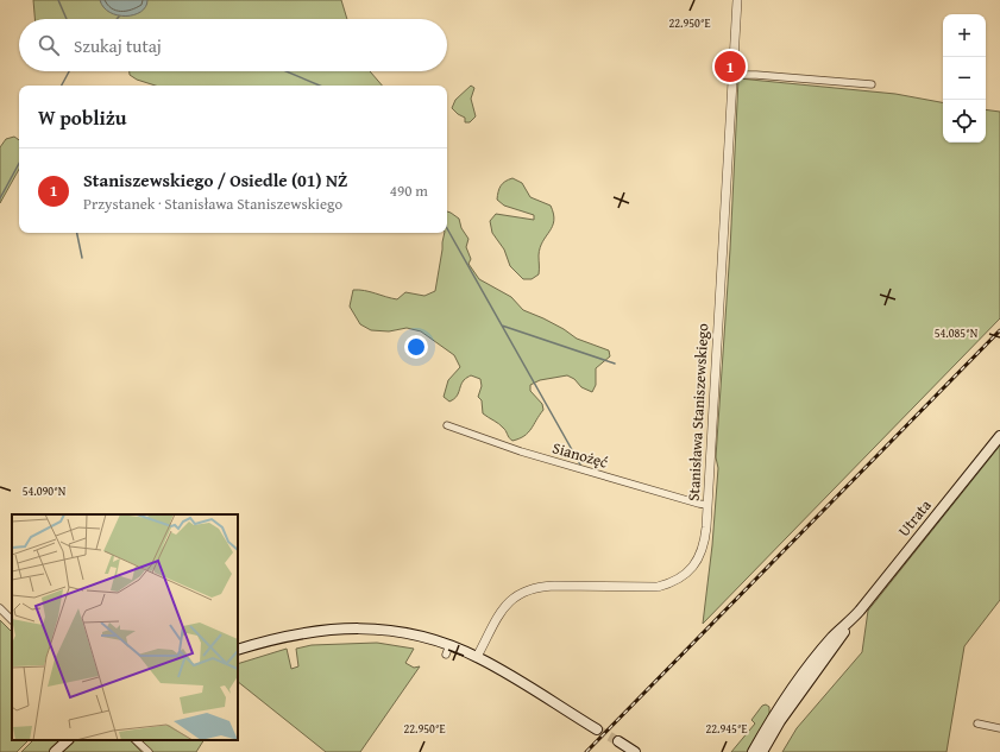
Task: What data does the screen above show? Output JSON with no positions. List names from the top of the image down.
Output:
{
  "streets": {
    "main road": ["Utrata"],
    "street": ["Stanisława Staniszewskiego", "Sianożęć"]
  },
  "crossings": [
    ["Stanisława Staniszewskiego", "Sianożęć"]
  ],
  "page": {
    "map_buttons": ["+", "−"],
    "search": "Szukaj tutaj",
    "pins": "1",
    "heading": "W pobliżu",
    "list": [
      {
        "mark": "1",
        "name": "Staniszewskiego / Osiedle (01) NŻ",
        "note": "Przystanek · Stanisława Staniszewskiego",
        "value": "490 m"
      }
    ]
  },
  "coordinates": [
    "22.950°E",
    "54.085°N",
    "54.090°N",
    "22.945°E"
  ]
}
